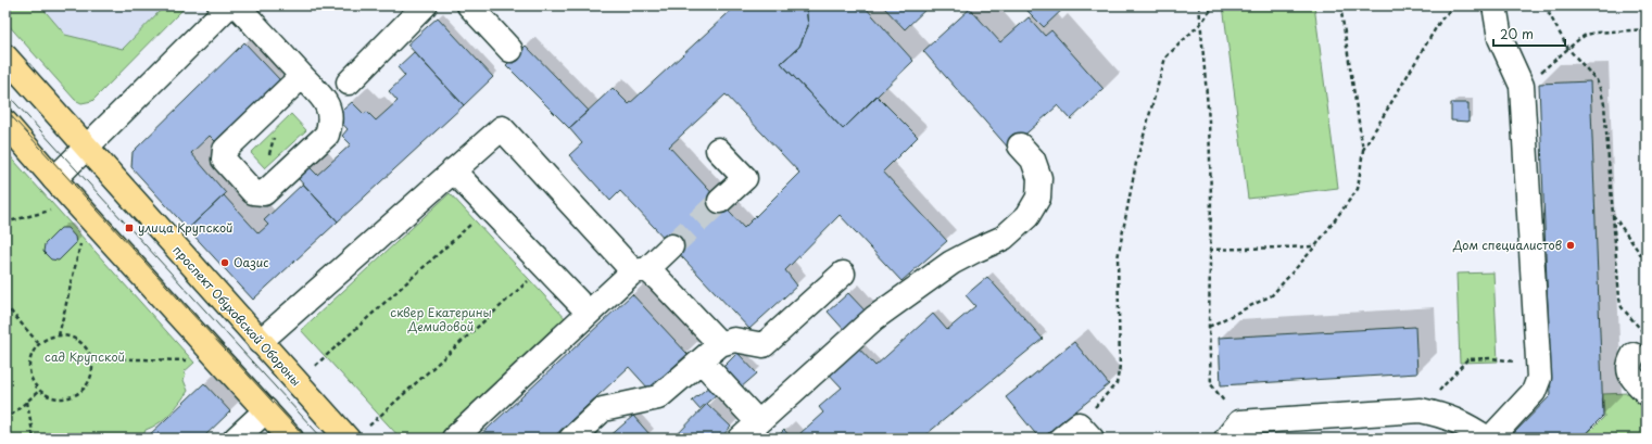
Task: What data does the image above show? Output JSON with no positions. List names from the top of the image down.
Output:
{
  "streets": {
    "main road": ["проспект Обуховской Обороны"]
  },
  "parks": ["сквер Екатерины Демидовой", "сад Крупской"],
  "places": {
    "transit": ["улица Крупской"],
    "other": ["Дом специалистов", "Оазис"]
  },
  "scale_bar": "20 m"
}
